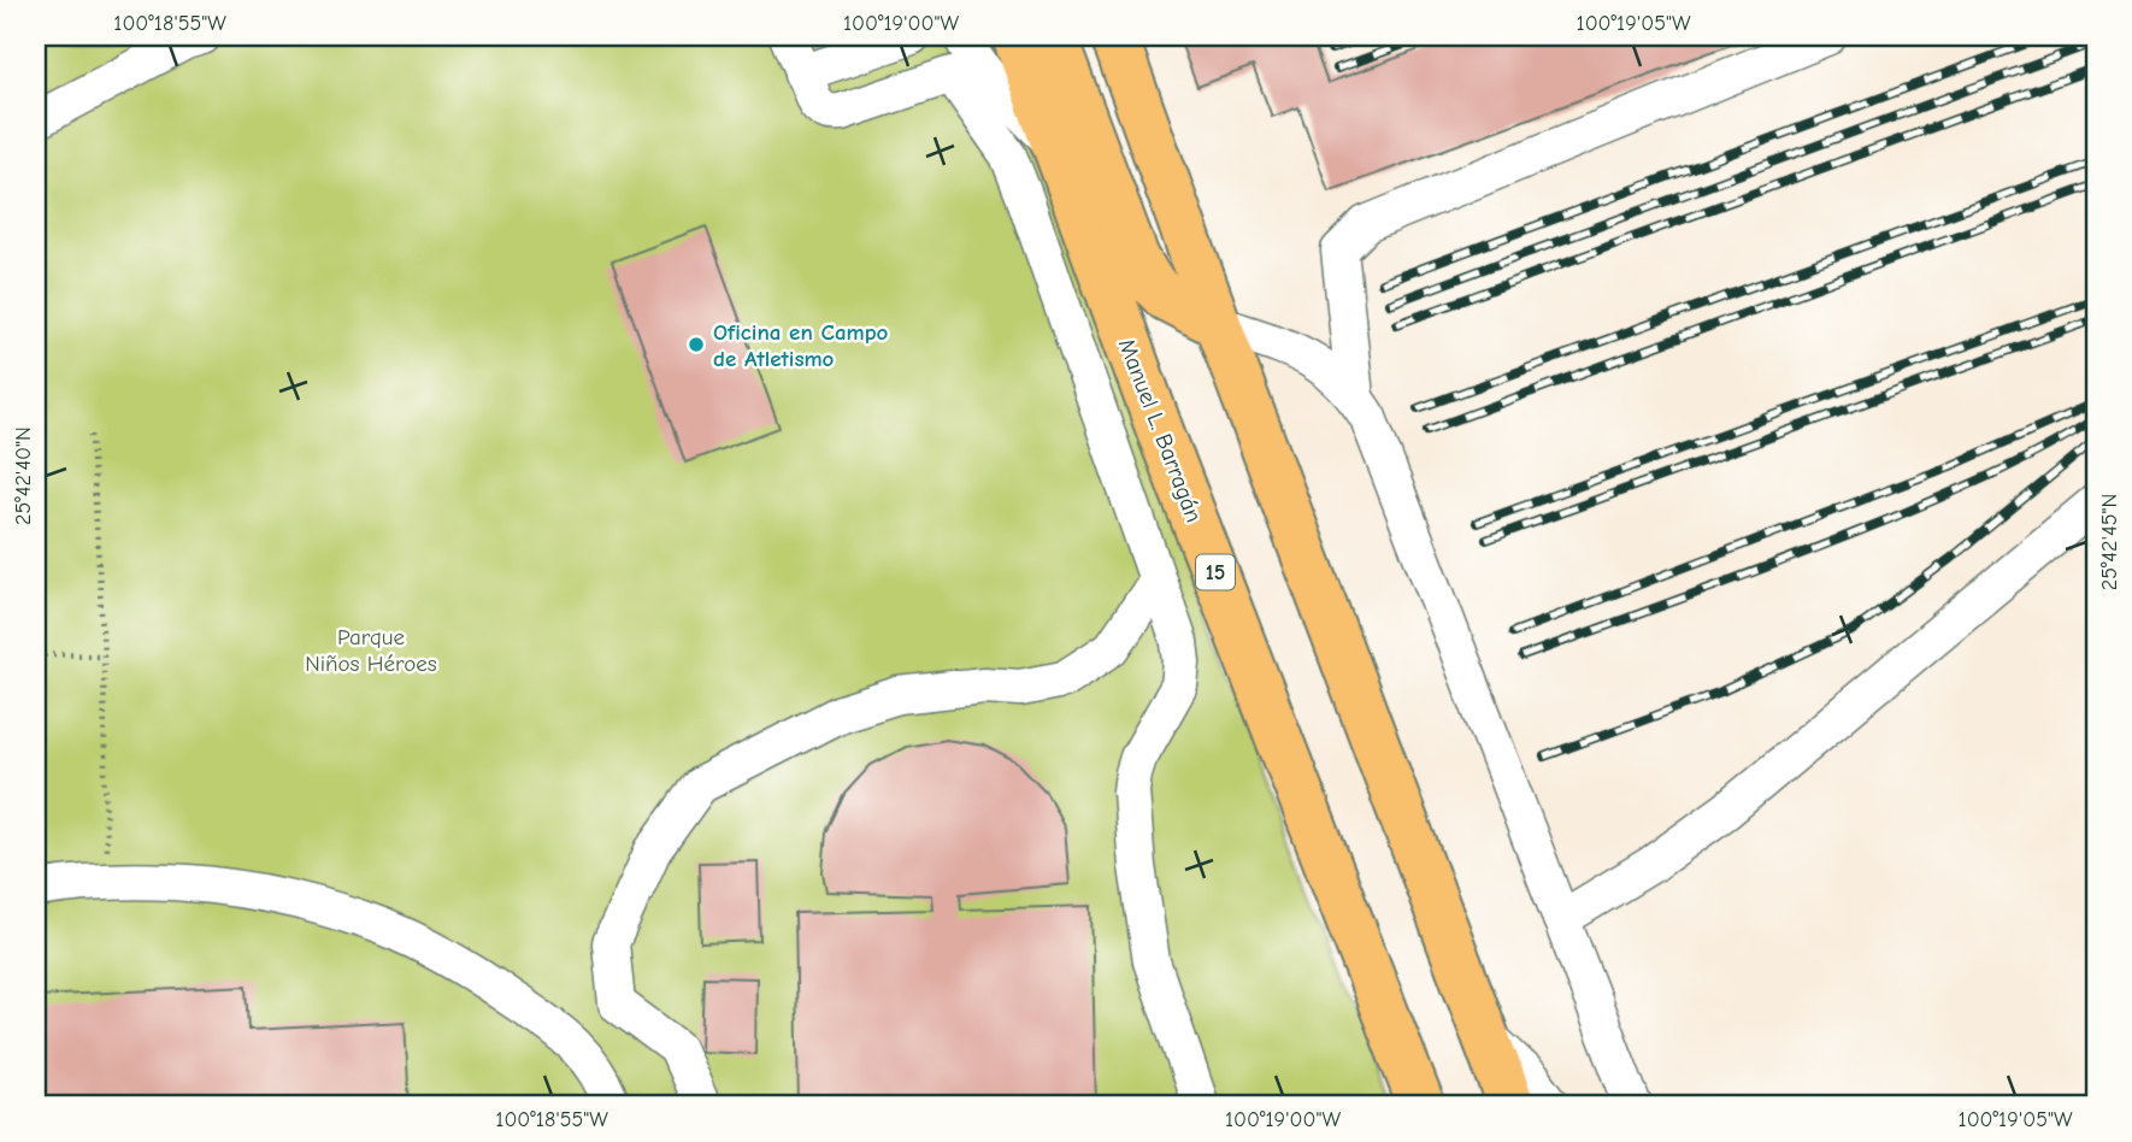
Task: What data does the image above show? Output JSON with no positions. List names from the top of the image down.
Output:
{
  "streets": {
    "highway": ["Manuel L. Barragán", "15"]
  },
  "parks": ["Parque Niños Héroes"],
  "places": ["Oficina en Campo de Atletismo"],
  "coordinates": [
    "100°18'55\"W",
    "100°19'00\"W",
    "100°19'05\"W",
    "25°42'40\"N",
    "25°42'45\"N"
  ]
}
